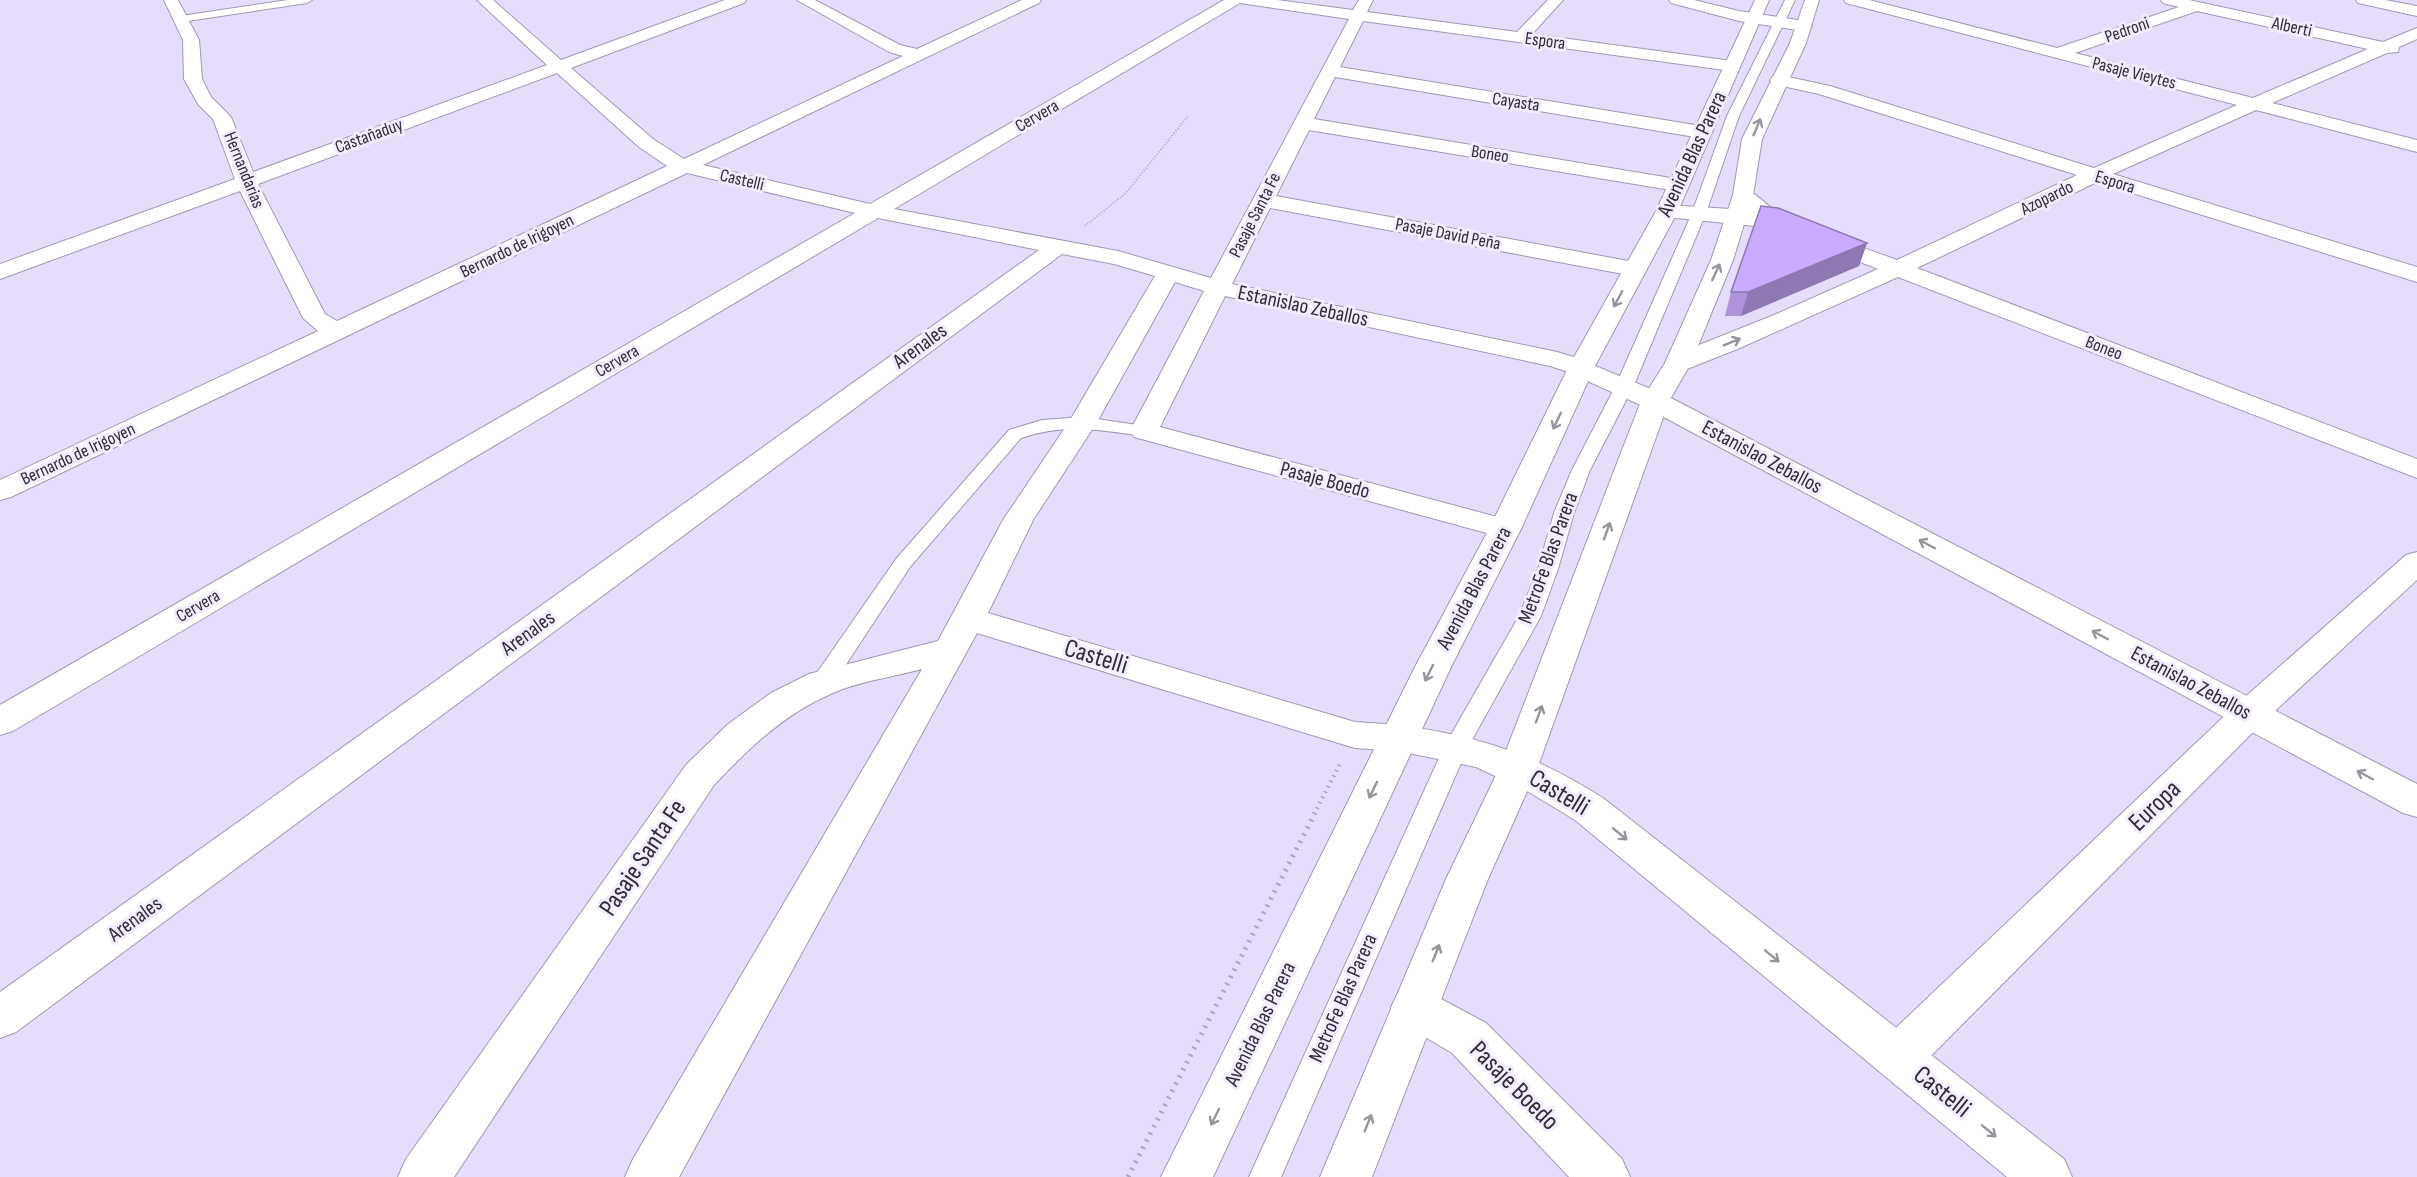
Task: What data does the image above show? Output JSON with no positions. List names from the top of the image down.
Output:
{
  "streets": {
    "street": [
      "Alberti",
      "Pedroni",
      "Espora",
      "Pasaje Vieytes",
      "Cayasta",
      "Cervera",
      "Castañaduy",
      "Boneo",
      "Avenida Blas Parera",
      "Hernandarias",
      "Castelli",
      "Azopardo",
      "Pasaje Santa Fe",
      "Pasaje David Peña",
      "Bernardo de Irigoyen",
      "Estanislao Zeballos",
      "Arenales",
      "Pasaje Boedo",
      "Europa"
    ],
    "lane": ["MetroFe Blas Parera"]
  },
  "crossings": [
    ["Alberti", "Pedroni"],
    ["Alberti", "Azopardo"],
    ["Pedroni", "Pasaje Vieytes"],
    ["Espora", "Avenida Blas Parera"],
    ["Espora", "Azopardo"],
    ["Espora", "Pasaje Santa Fe"],
    ["Pasaje Vieytes", "Azopardo"],
    ["Cayasta", "Avenida Blas Parera"],
    ["Cayasta", "Pasaje Santa Fe"],
    ["Cervera", "Castelli"],
    ["Castañaduy", "Hernandarias"],
    ["Castañaduy", "Castelli"],
    ["Boneo", "Avenida Blas Parera"],
    ["Boneo", "Azopardo"],
    ["Boneo", "Pasaje Santa Fe"],
    ["Boneo", "MetroFe Blas Parera"],
    ["Avenida Blas Parera", "Castelli"],
    ["Avenida Blas Parera", "Pasaje David Peña"],
    ["Avenida Blas Parera", "Estanislao Zeballos"],
    ["Avenida Blas Parera", "Pasaje Boedo"],
    ["Hernandarias", "Bernardo de Irigoyen"],
    ["Castelli", "Pasaje Santa Fe"],
    ["Castelli", "Bernardo de Irigoyen"],
    ["Castelli", "Estanislao Zeballos"],
    ["Castelli", "Arenales"],
    ["Castelli", "MetroFe Blas Parera"],
    ["Castelli", "Europa"],
    ["Pasaje Santa Fe", "Pasaje David Peña"],
    ["Pasaje Santa Fe", "Estanislao Zeballos"],
    ["Pasaje Santa Fe", "Pasaje Boedo"],
    ["Estanislao Zeballos", "Arenales"],
    ["Estanislao Zeballos", "MetroFe Blas Parera"],
    ["Estanislao Zeballos", "Europa"]
  ],
  "one_way": ["Castelli", "Estanislao Zeballos"]
}
